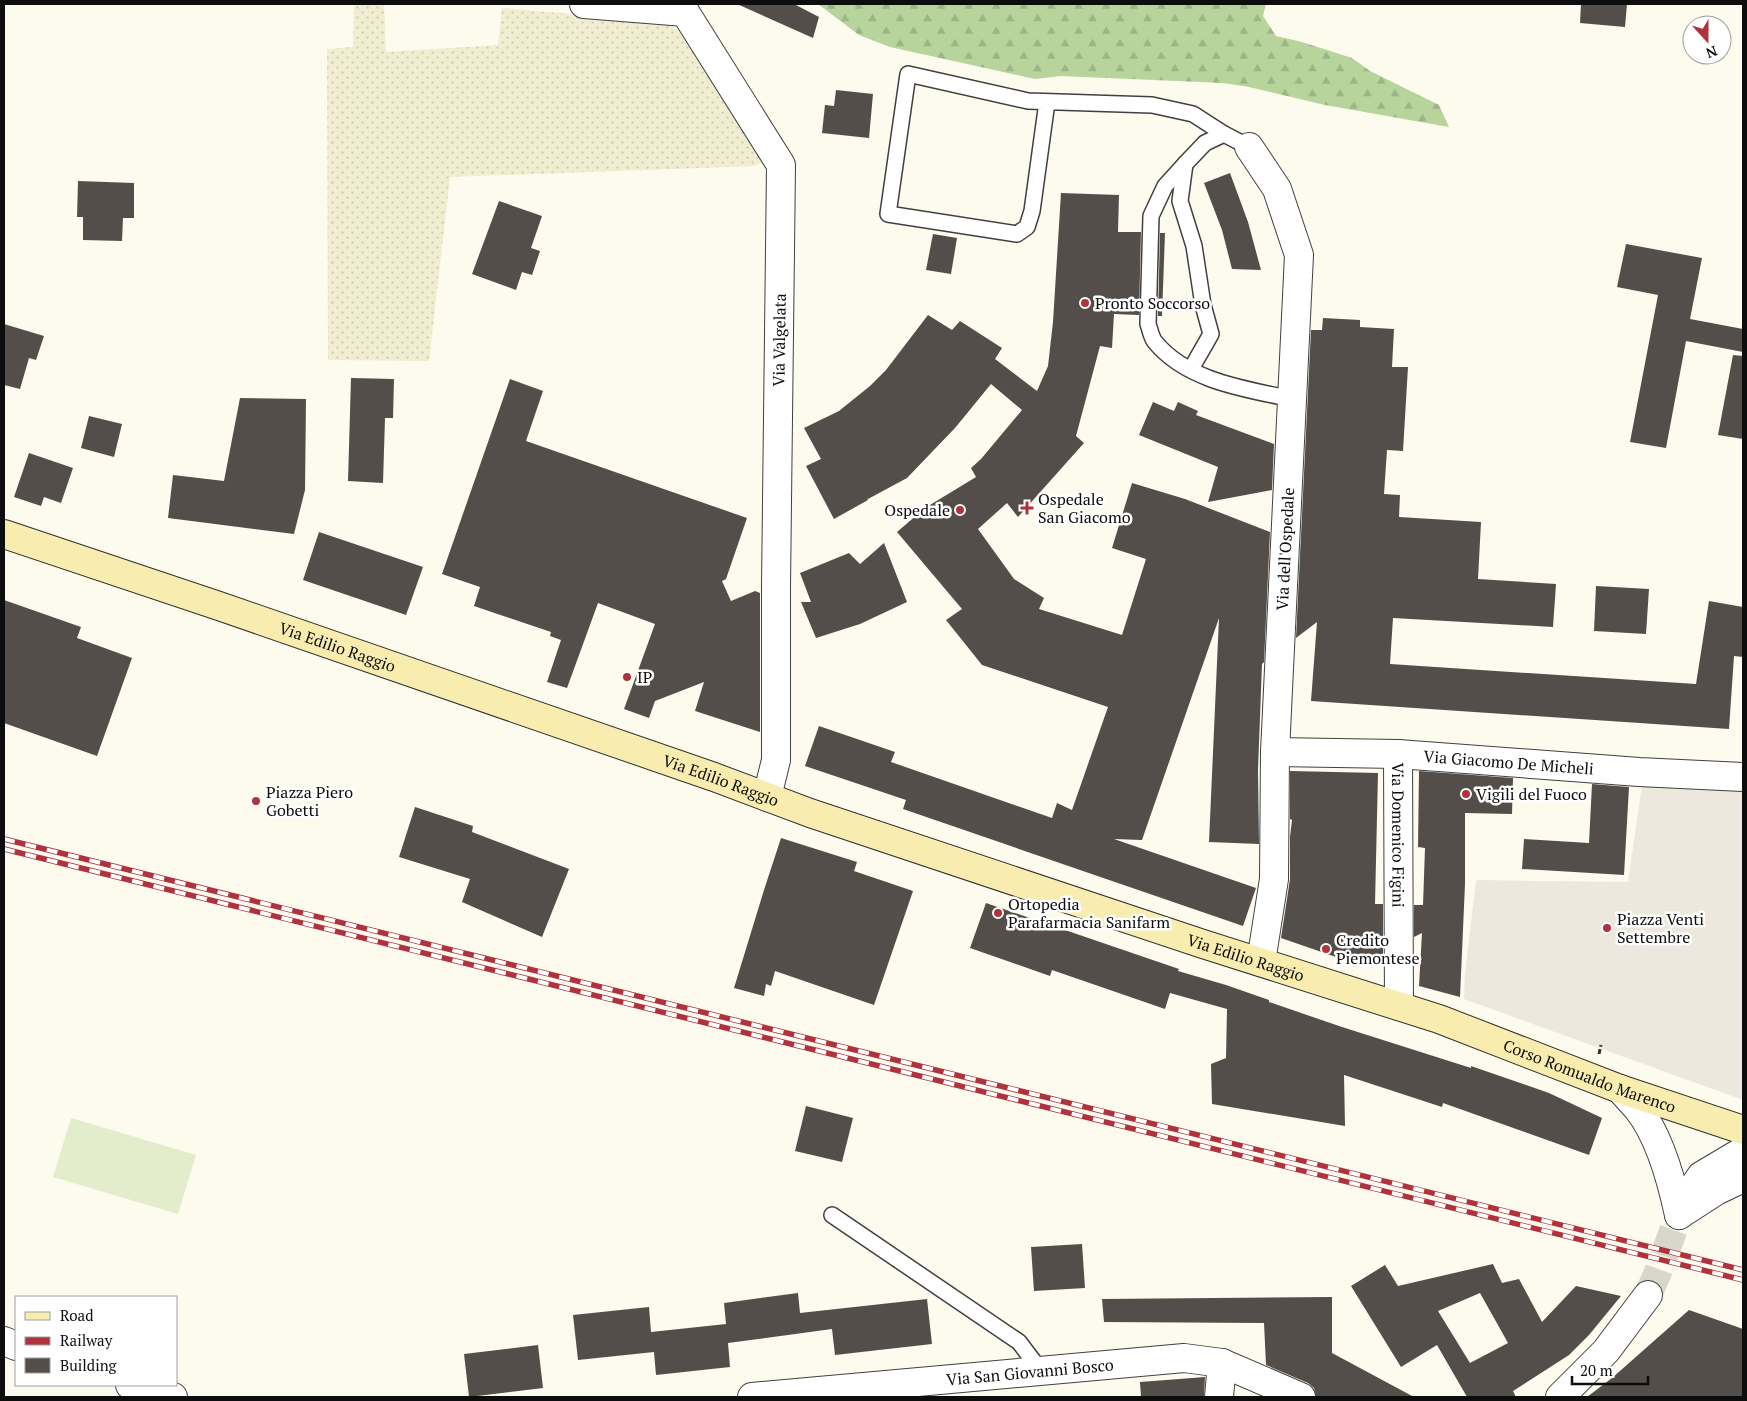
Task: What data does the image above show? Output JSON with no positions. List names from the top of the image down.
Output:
{
  "streets": {
    "main road": ["Via Edilio Raggio", "Corso Romualdo Marenco"],
    "street": [
      "Via Valgelata",
      "Via dell'Ospedale",
      "Via Giacomo De Micheli",
      "Via Domenico Figini",
      "Via San Giovanni Bosco"
    ]
  },
  "crossings": [
    ["Via Valgelata", "Via Edilio Raggio"],
    ["Via dell'Ospedale", "Via Edilio Raggio"],
    ["Via dell'Ospedale", "Via Giacomo De Micheli"],
    ["Via Edilio Raggio", "Via Domenico Figini"],
    ["Via Edilio Raggio", "Corso Romualdo Marenco"],
    ["Via Giacomo De Micheli", "Via Domenico Figini"]
  ],
  "places": {
    "other": [
      "Pronto Soccorso",
      "Ospedale",
      "IP",
      "Vigili del Fuoco",
      "Piazza Piero Gobetti",
      "Ortopedia Parafarmacia Sanifarm",
      "Piazza Venti Settembre",
      "Credito Piemontese"
    ],
    "health": ["Ospedale San Giacomo"]
  },
  "legend": ["Road", "Railway", "Building"],
  "scale_bar": "20 m",
  "north": "bottom"
}
